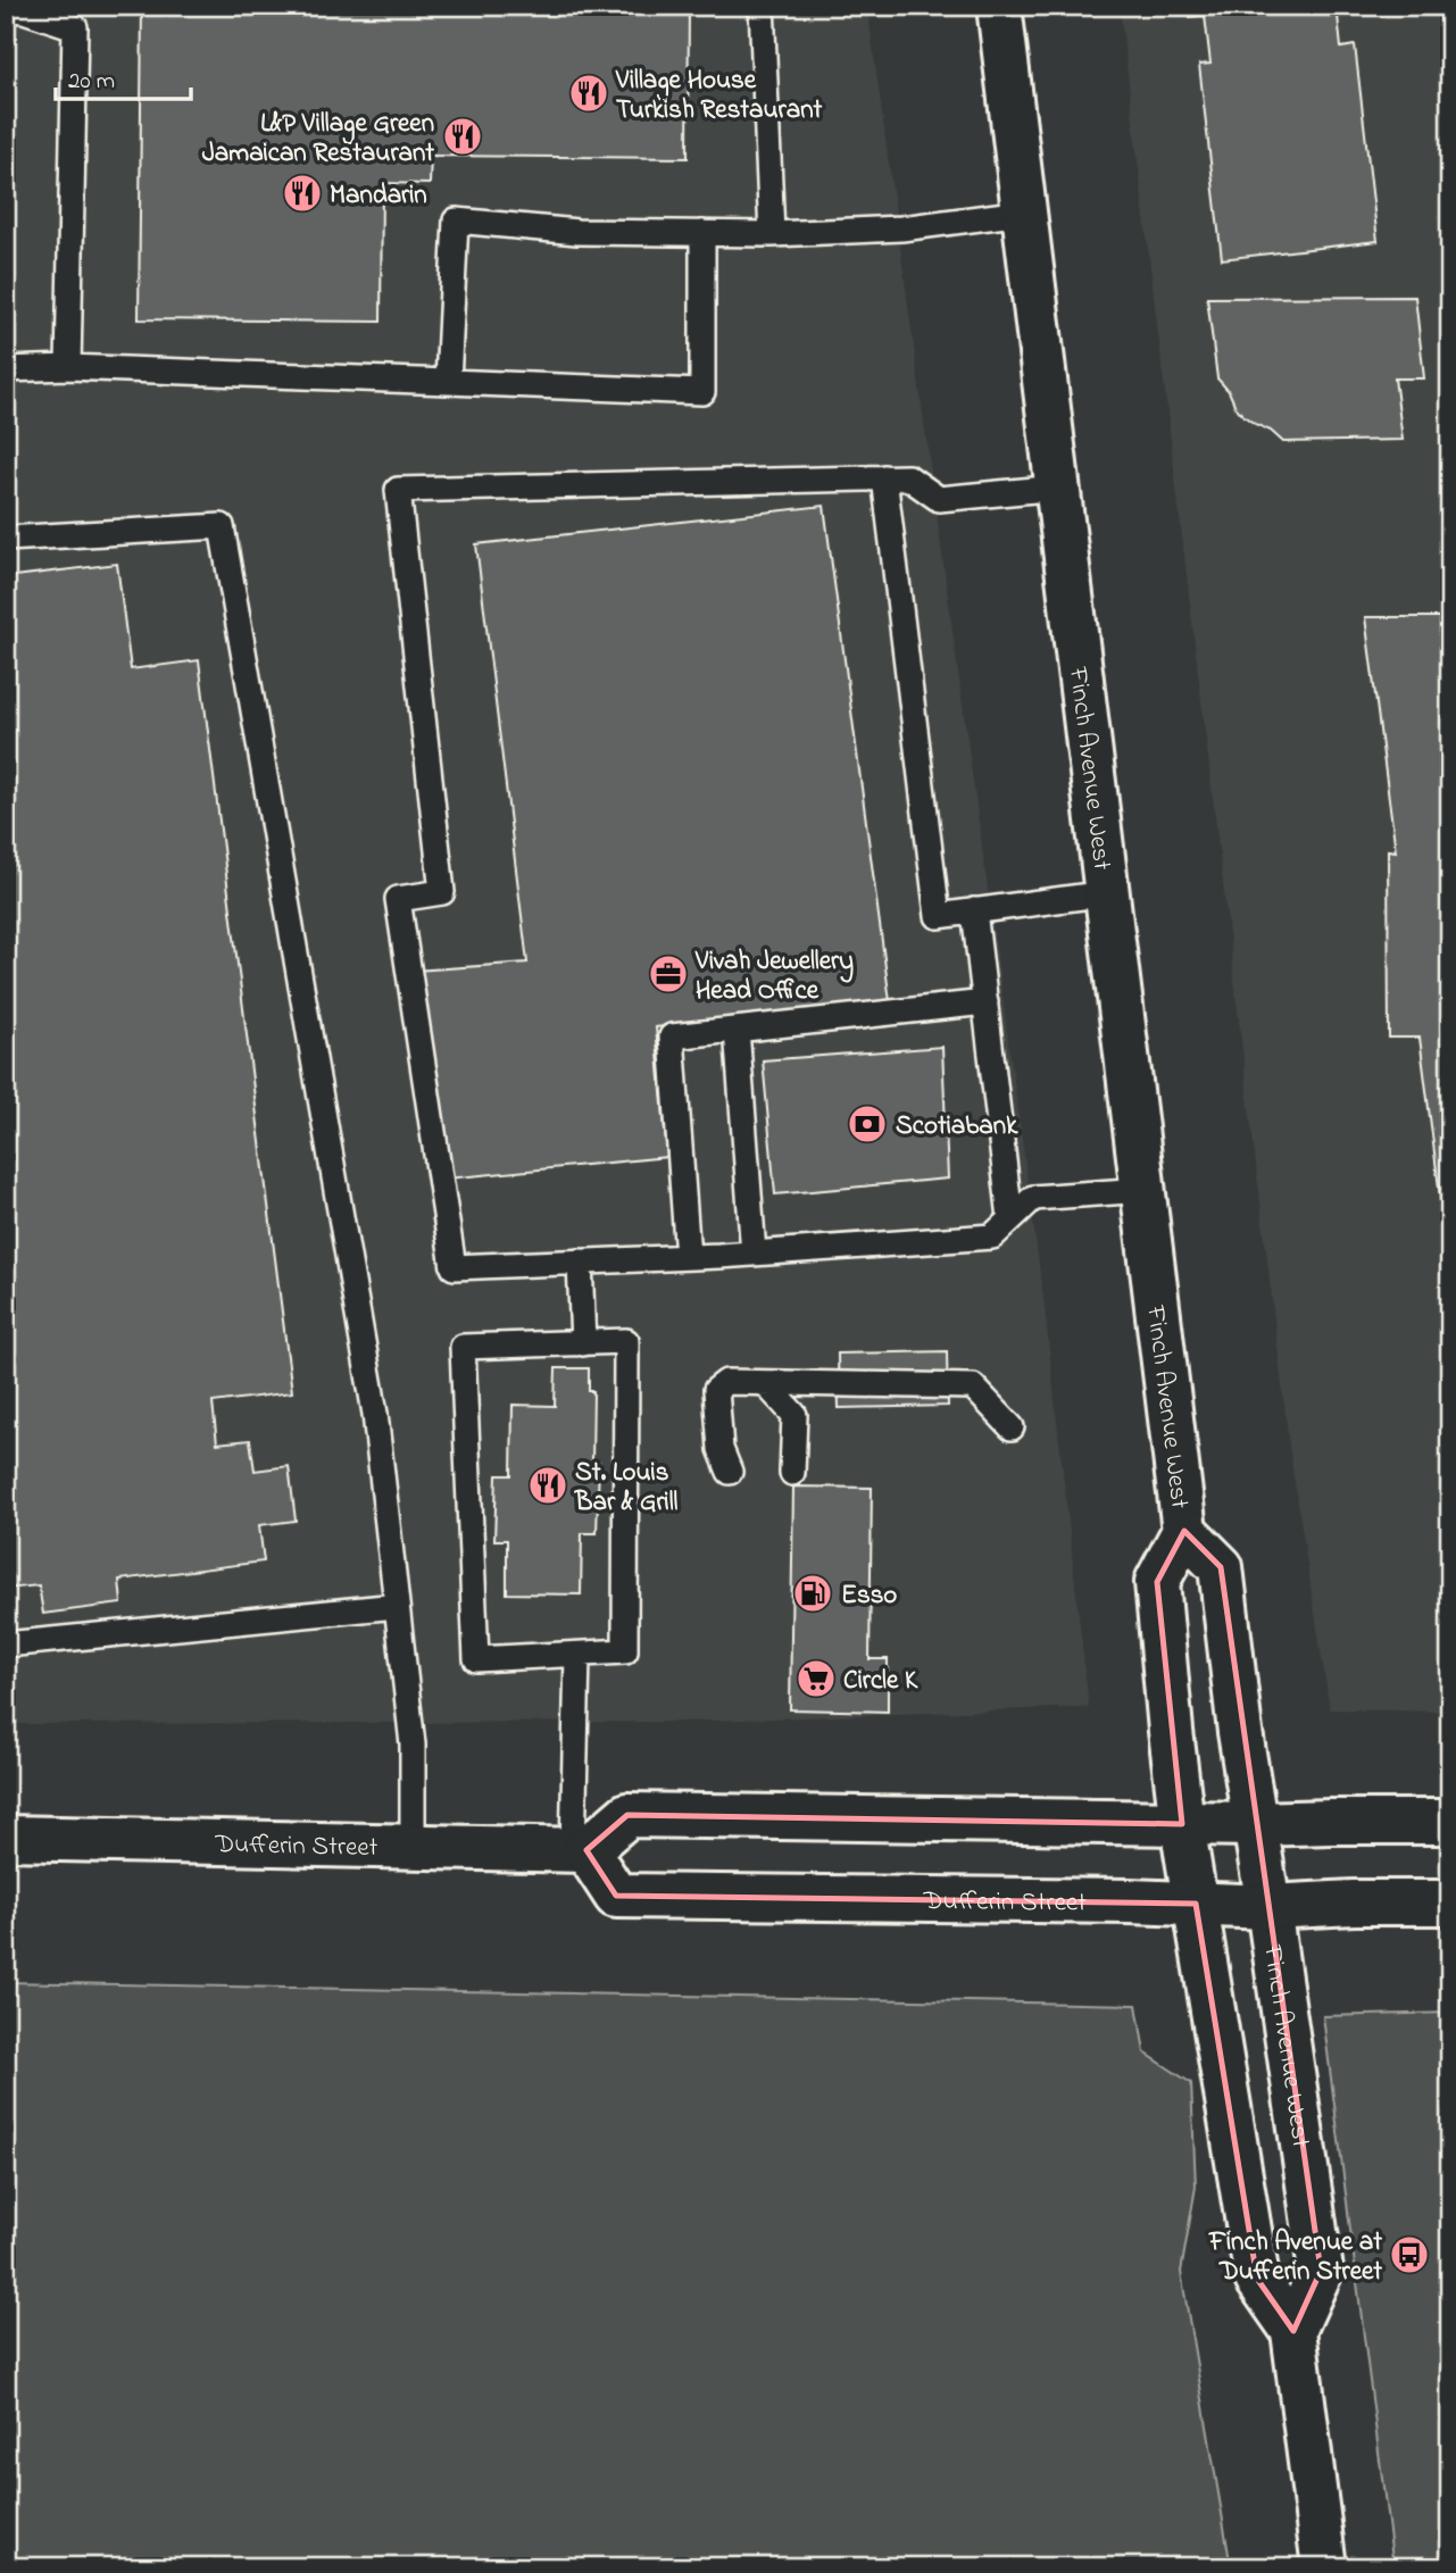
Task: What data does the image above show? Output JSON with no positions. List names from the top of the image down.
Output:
{
  "streets": {
    "main road": ["Finch Avenue West", "Dufferin Street"]
  },
  "crossings": [
    ["Finch Avenue West", "Dufferin Street"]
  ],
  "places": {
    "restaurant": [
      "Village House Turkish Restaurant",
      "L&P Village Green Jamaican Restaurant",
      "Mandarin",
      "St. Louis Bar & Grill"
    ],
    "office": ["Vivah Jewellery Head Office"],
    "bank": ["Scotiabank"],
    "fuel station": ["Esso"],
    "supermarket": ["Circle K"],
    "bus stop": ["Finch Avenue at Dufferin Street"]
  },
  "scale_bar": "20 m"
}
